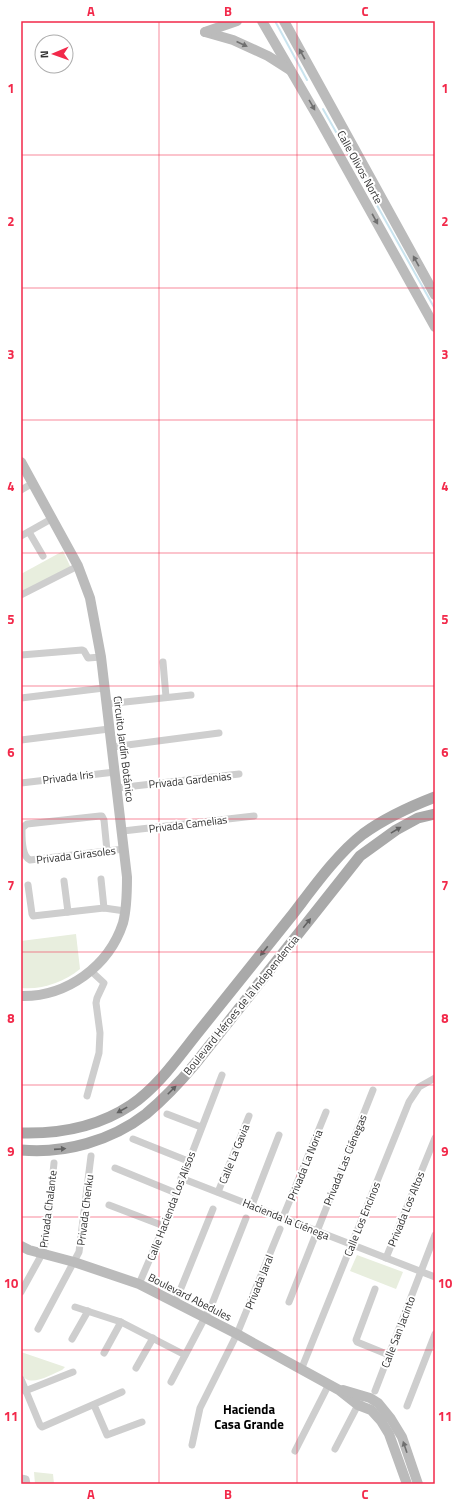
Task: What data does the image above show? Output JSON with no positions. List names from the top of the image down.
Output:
{
  "streets": {
    "main road": ["Boulevard Héroes de la Independencia"],
    "street": [
      "Calle Olivos Norte",
      "Circuito Jardín Botánico",
      "Privada Iris",
      "Privada Gardenias",
      "Privada Camelias",
      "Privada Girasoles",
      "Calle La Gavia",
      "Privada Las Ciénegas",
      "Privada La Noria",
      "Calle Hacienda Los Alisos",
      "Privada Chalante",
      "Privada Los Altos",
      "Privada Chenku",
      "Hacienda la Ciénega",
      "Calle Los Encinos",
      "Privada Jaral",
      "Boulevard Abedules",
      "Calle San Jacinto"
    ]
  },
  "crossings": [
    ["Circuito Jardín Botánico", "Privada Iris"],
    ["Circuito Jardín Botánico", "Privada Gardenias"],
    ["Circuito Jardín Botánico", "Privada Camelias"],
    ["Circuito Jardín Botánico", "Privada Girasoles"],
    ["Calle La Gavia", "Hacienda la Ciénega"],
    ["Privada Las Ciénegas", "Hacienda la Ciénega"],
    ["Privada La Noria", "Hacienda la Ciénega"],
    ["Calle Hacienda Los Alisos", "Hacienda la Ciénega"],
    ["Calle Hacienda Los Alisos", "Boulevard Abedules"],
    ["Privada Chalante", "Boulevard Abedules"],
    ["Privada Los Altos", "Hacienda la Ciénega"],
    ["Privada Chenku", "Boulevard Abedules"],
    ["Hacienda la Ciénega", "Calle Los Encinos"],
    ["Hacienda la Ciénega", "Calle San Jacinto"],
    ["Calle Los Encinos", "Boulevard Abedules"],
    ["Privada Jaral", "Boulevard Abedules"]
  ],
  "districts": ["Hacienda Casa Grande"],
  "north": "left",
  "grid": {
    "columns": ["A", "B", "C"],
    "rows": [
      "1",
      "2",
      "3",
      "4",
      "5",
      "6",
      "7",
      "8",
      "9",
      "10",
      "11"
    ]
  }
}
